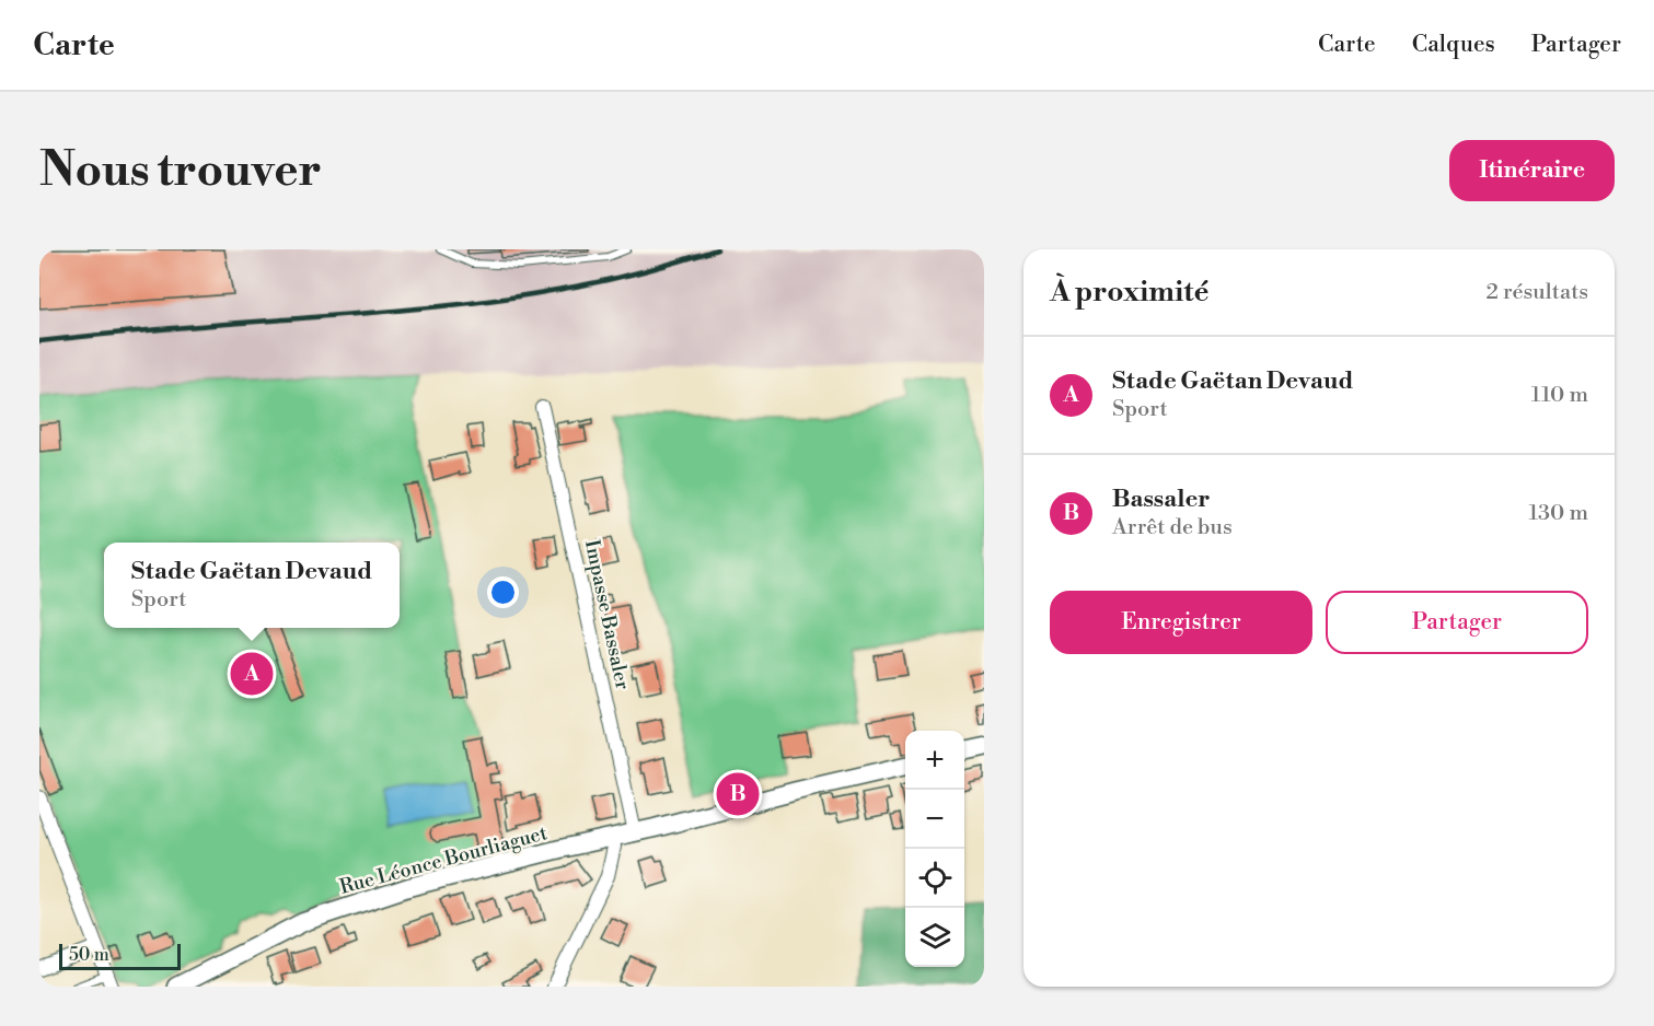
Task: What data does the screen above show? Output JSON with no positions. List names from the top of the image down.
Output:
{
  "streets": {
    "main road": ["Rue Léonce Bourliaguet"],
    "street": ["Impasse Bassaler"]
  },
  "crossings": [
    ["Impasse Bassaler", "Rue Léonce Bourliaguet"]
  ],
  "scale_bar": "50 m",
  "page": {
    "header": "Carte",
    "nav": ["Carte", "Calques", "Partager"],
    "buttons": [
      "Itinéraire",
      ["Enregistrer", "Partager"]
    ],
    "title": "Nous trouver",
    "heading": ["À proximité", "2 résultats"],
    "list": [
      {
        "mark": "A",
        "name": "Stade Gaëtan Devaud",
        "note": "Sport",
        "value": "110 m"
      },
      {
        "mark": "B",
        "name": "Bassaler",
        "note": "Arrêt de bus",
        "value": "130 m"
      }
    ],
    "popup": ["Stade Gaëtan Devaud", "Sport"],
    "pins": ["A", "B"],
    "map_buttons": ["+", "−"],
    "scale": "50 m"
  }
}
